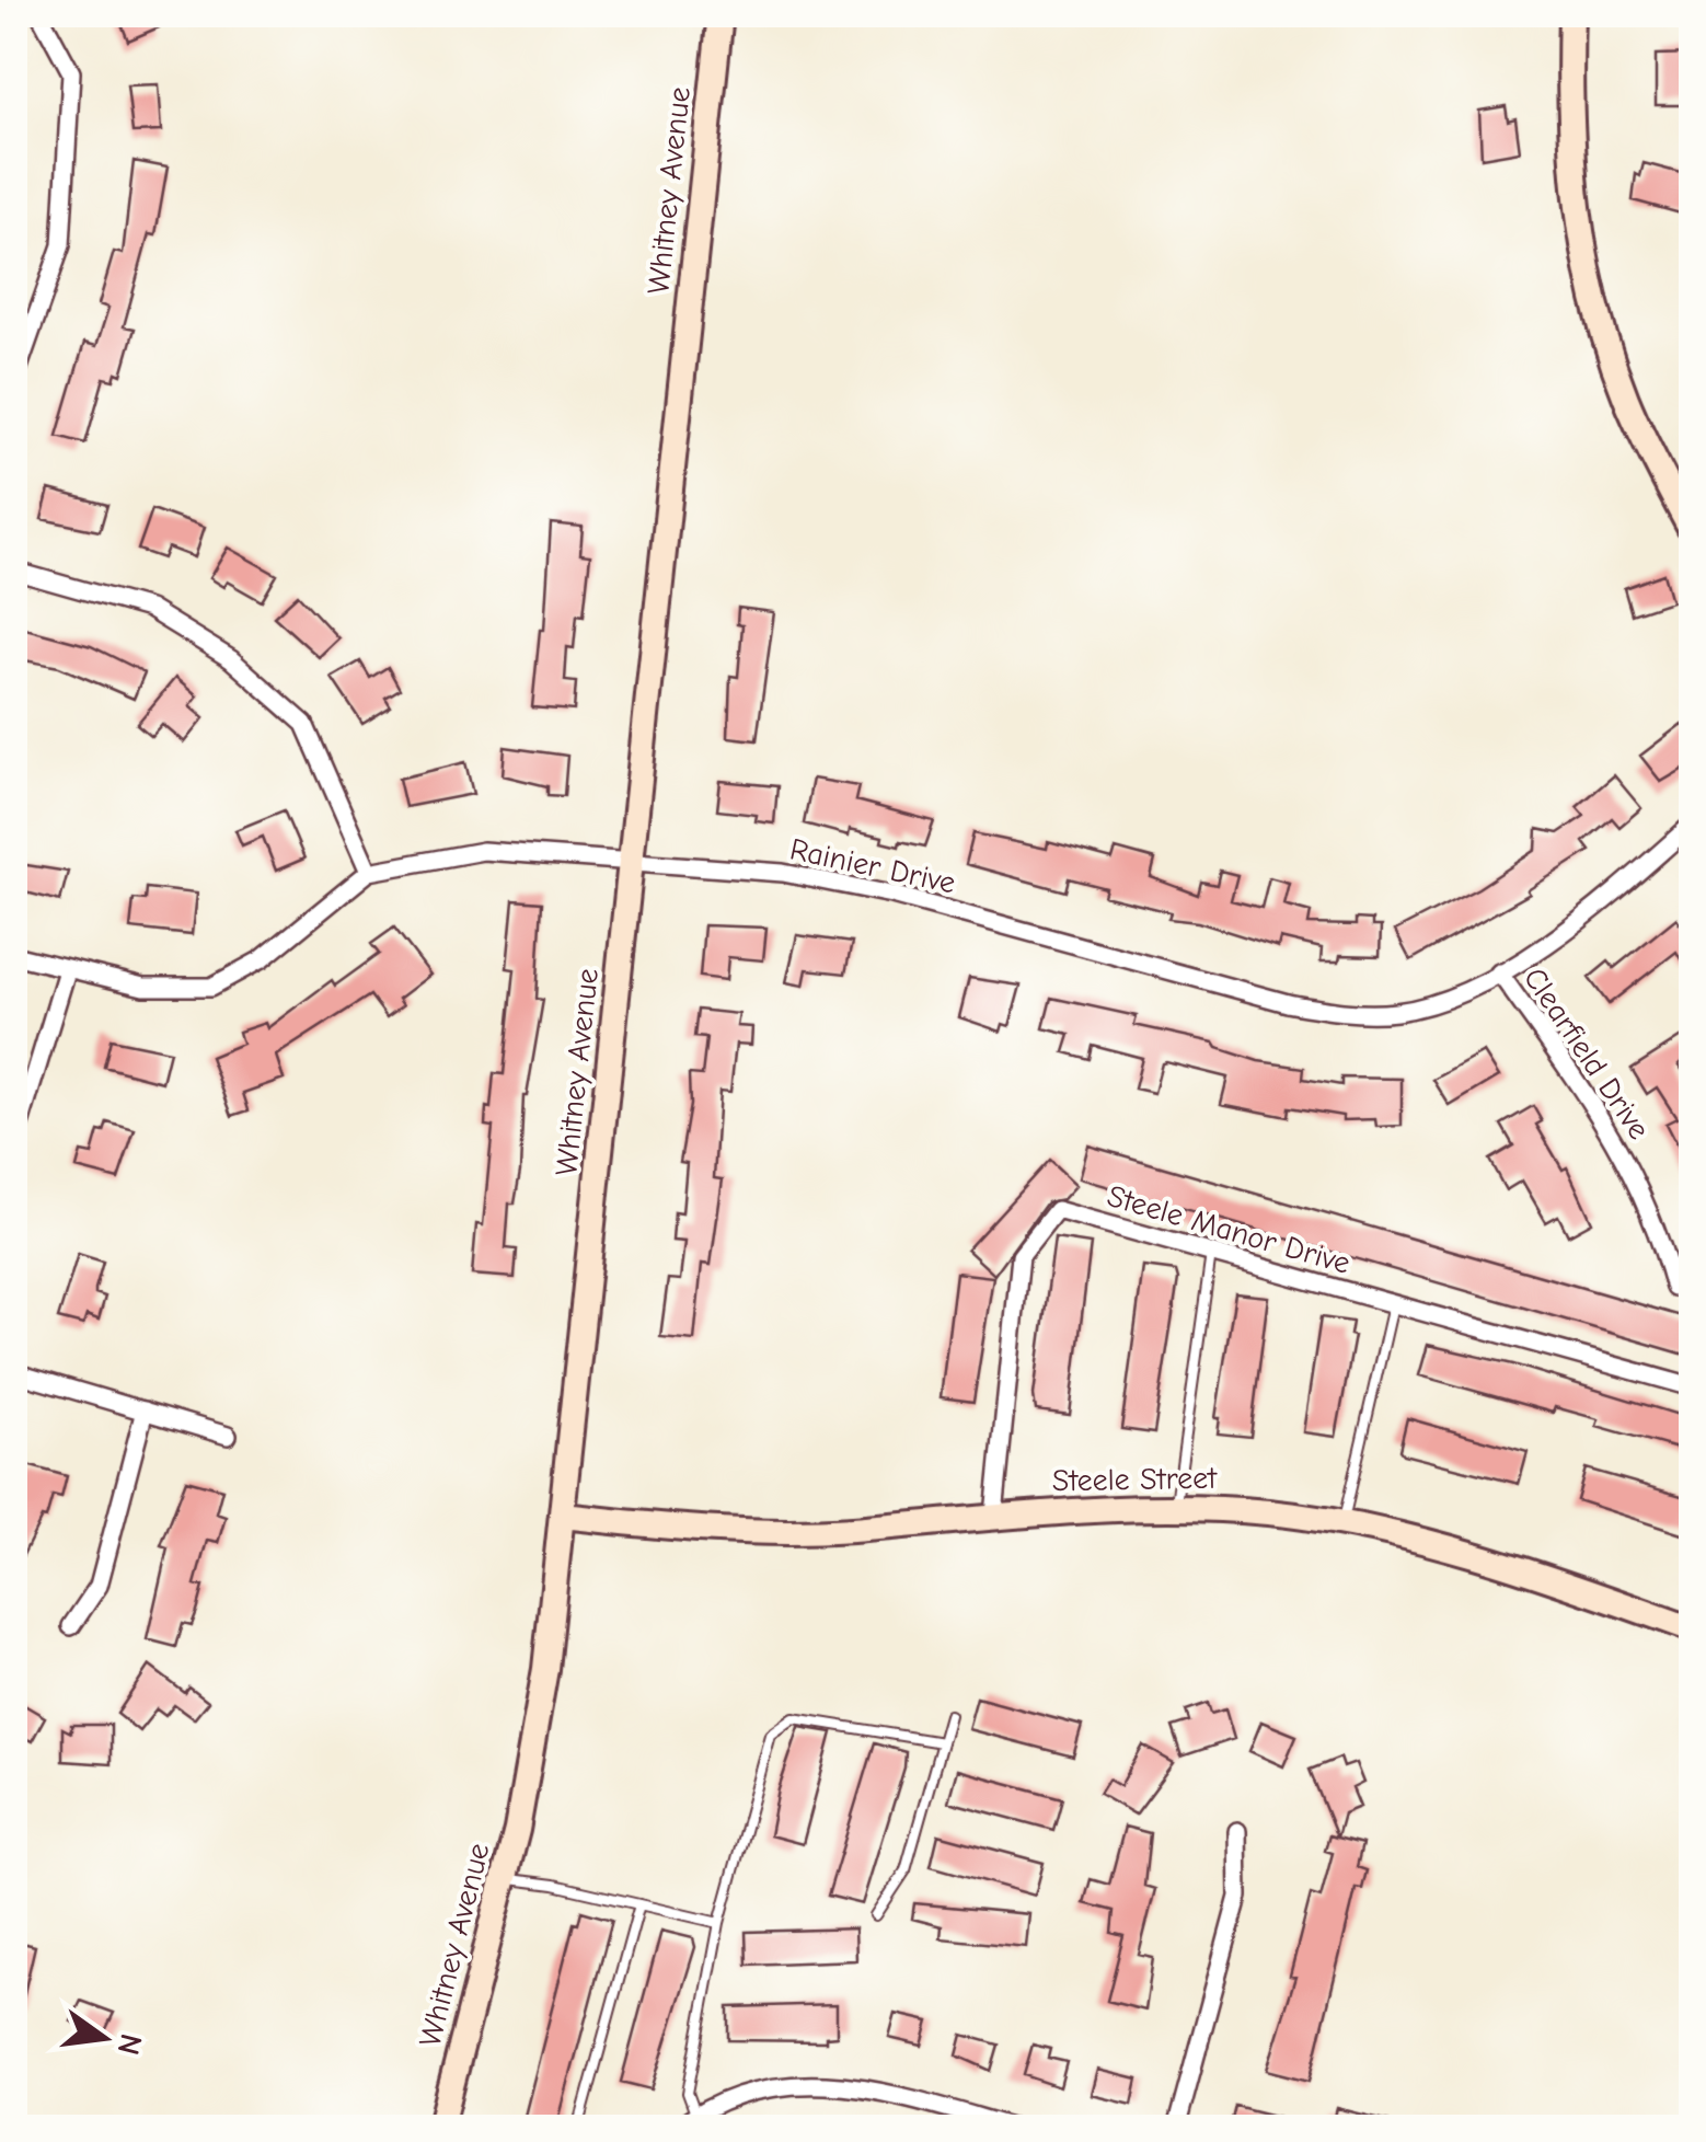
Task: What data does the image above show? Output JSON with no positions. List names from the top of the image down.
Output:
{
  "streets": {
    "main road": ["Whitney Avenue", "Steele Street"],
    "street": ["Rainier Drive", "Clearfield Drive", "Steele Manor Drive"]
  },
  "crossings": [
    ["Whitney Avenue", "Rainier Drive"],
    ["Whitney Avenue", "Steele Street"],
    ["Rainier Drive", "Clearfield Drive"],
    ["Steele Manor Drive", "Steele Street"]
  ],
  "north": "right"
}
